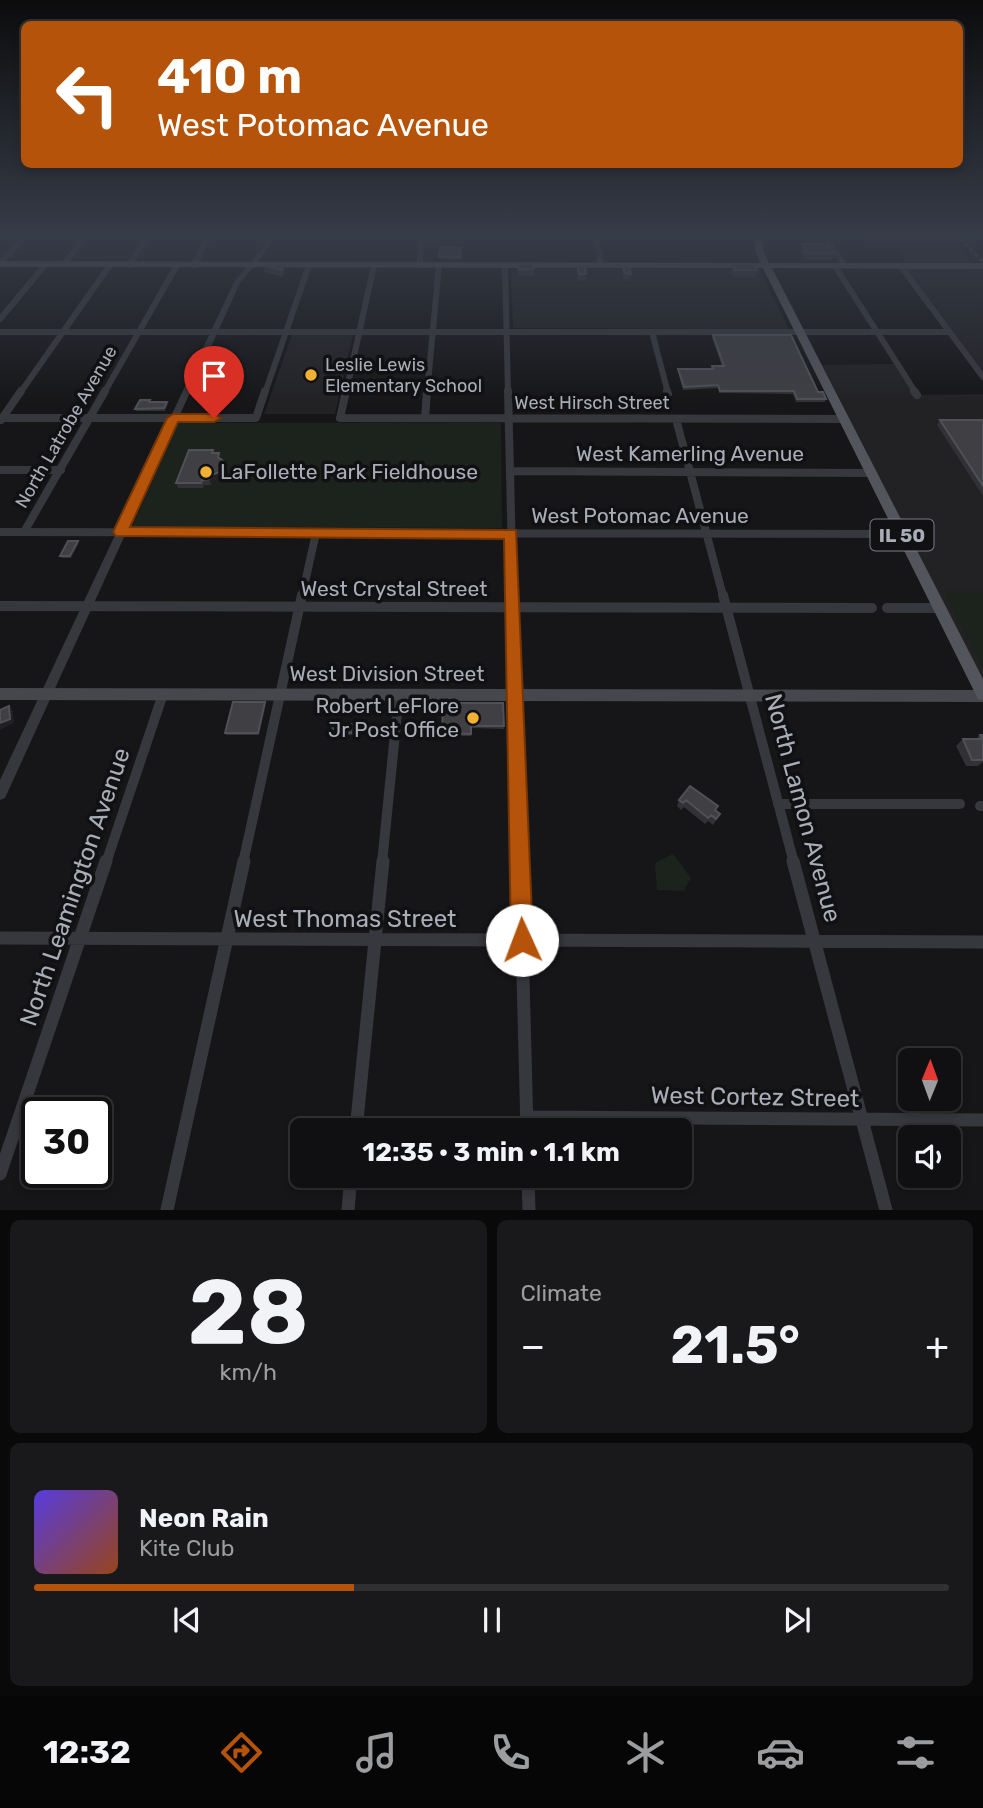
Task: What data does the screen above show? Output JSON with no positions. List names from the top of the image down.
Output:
{
  "streets": {
    "main road": ["IL 50", "West Division Street"],
    "street": [
      "West Hirsch Street",
      "North Latrobe Avenue",
      "West Kamerling Avenue",
      "West Potomac Avenue",
      "West Crystal Street",
      "North Lamon Avenue",
      "North Leamington Avenue",
      "West Thomas Street",
      "West Cortez Street"
    ]
  },
  "crossings": [
    ["West Hirsch Street", "IL 50"],
    ["West Hirsch Street", "North Lamon Avenue"],
    ["North Latrobe Avenue", "West Potomac Avenue"],
    ["West Kamerling Avenue", "IL 50"],
    ["West Kamerling Avenue", "North Lamon Avenue"],
    ["West Potomac Avenue", "IL 50"],
    ["West Potomac Avenue", "North Lamon Avenue"],
    ["IL 50", "West Division Street"],
    ["West Crystal Street", "North Lamon Avenue"],
    ["West Division Street", "North Lamon Avenue"],
    ["West Division Street", "North Leamington Avenue"],
    ["North Lamon Avenue", "West Thomas Street"],
    ["North Lamon Avenue", "West Cortez Street"],
    ["North Leamington Avenue", "West Thomas Street"]
  ],
  "places": ["Leslie Lewis Elementary School", "LaFollette Park Fieldhouse", "Robert LeFlore Jr Post Office"],
  "north": "top",
  "page": {
    "turn": ["410 m", "West Potomac Avenue"],
    "limit": "30",
    "trip": "12:35 · 3 min · 1.1 km",
    "tile": [
      ["28", "km/h"],
      "Climate"
    ],
    "heat": ["−", "21.5°", "+"],
    "song": ["Neon Rain", "Kite Club"],
    "tabs": "12:32"
  }
}
